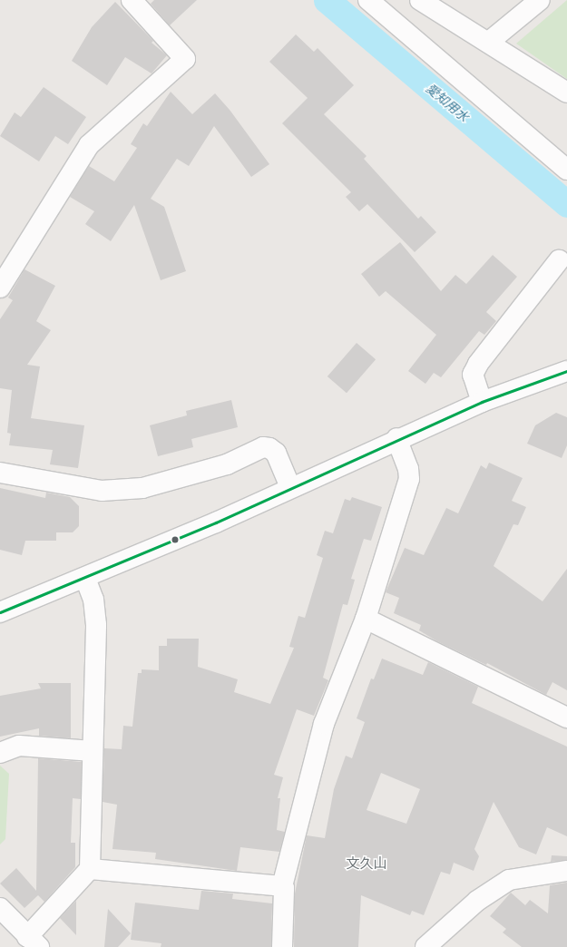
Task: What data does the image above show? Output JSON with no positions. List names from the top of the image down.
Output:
{
  "districts": ["文久山"],
  "water": ["愛知用水"]
}
